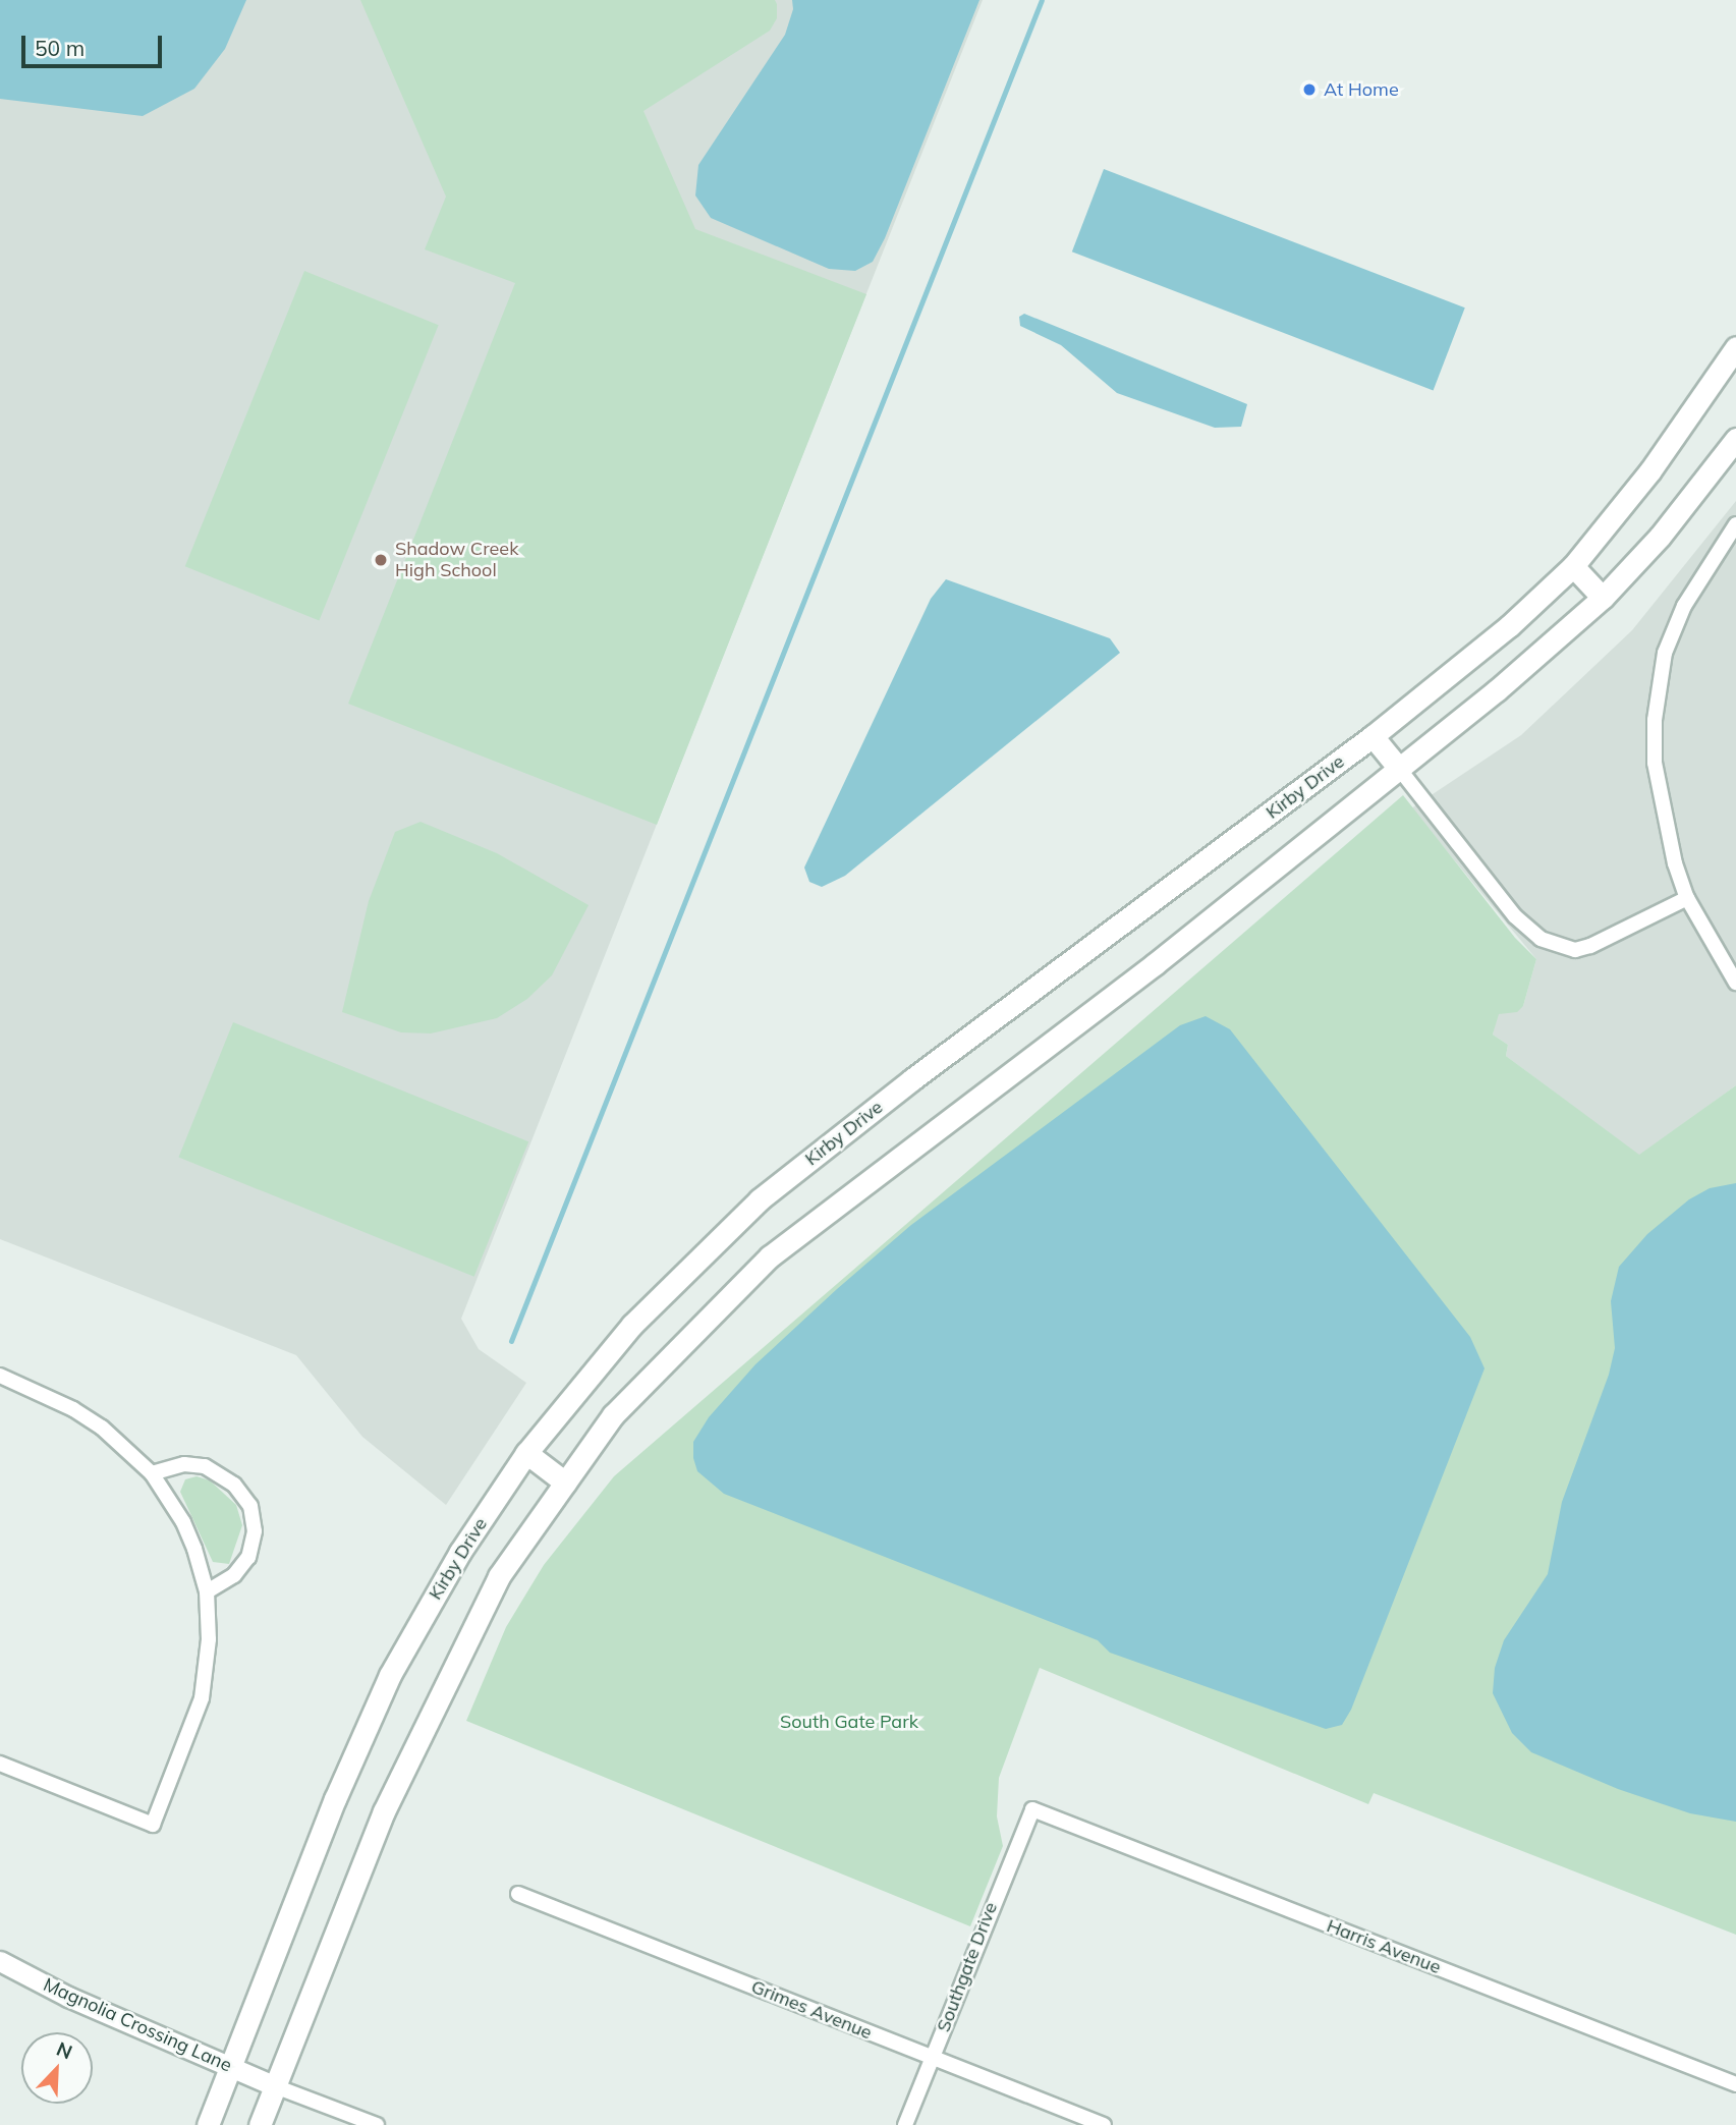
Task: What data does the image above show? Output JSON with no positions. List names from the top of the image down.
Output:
{
  "streets": {
    "main road": ["Kirby Drive"],
    "street": [
      "Harris Avenue",
      "Southgate Drive",
      "Grimes Avenue",
      "Magnolia Crossing Lane"
    ]
  },
  "crossings": [
    ["Kirby Drive", "Magnolia Crossing Lane"],
    ["Harris Avenue", "Southgate Drive"],
    ["Southgate Drive", "Grimes Avenue"]
  ],
  "parks": ["South Gate Park"],
  "places": ["At Home", "Shadow Creek High School"],
  "scale_bar": "50 m",
  "north": "top right"
}
